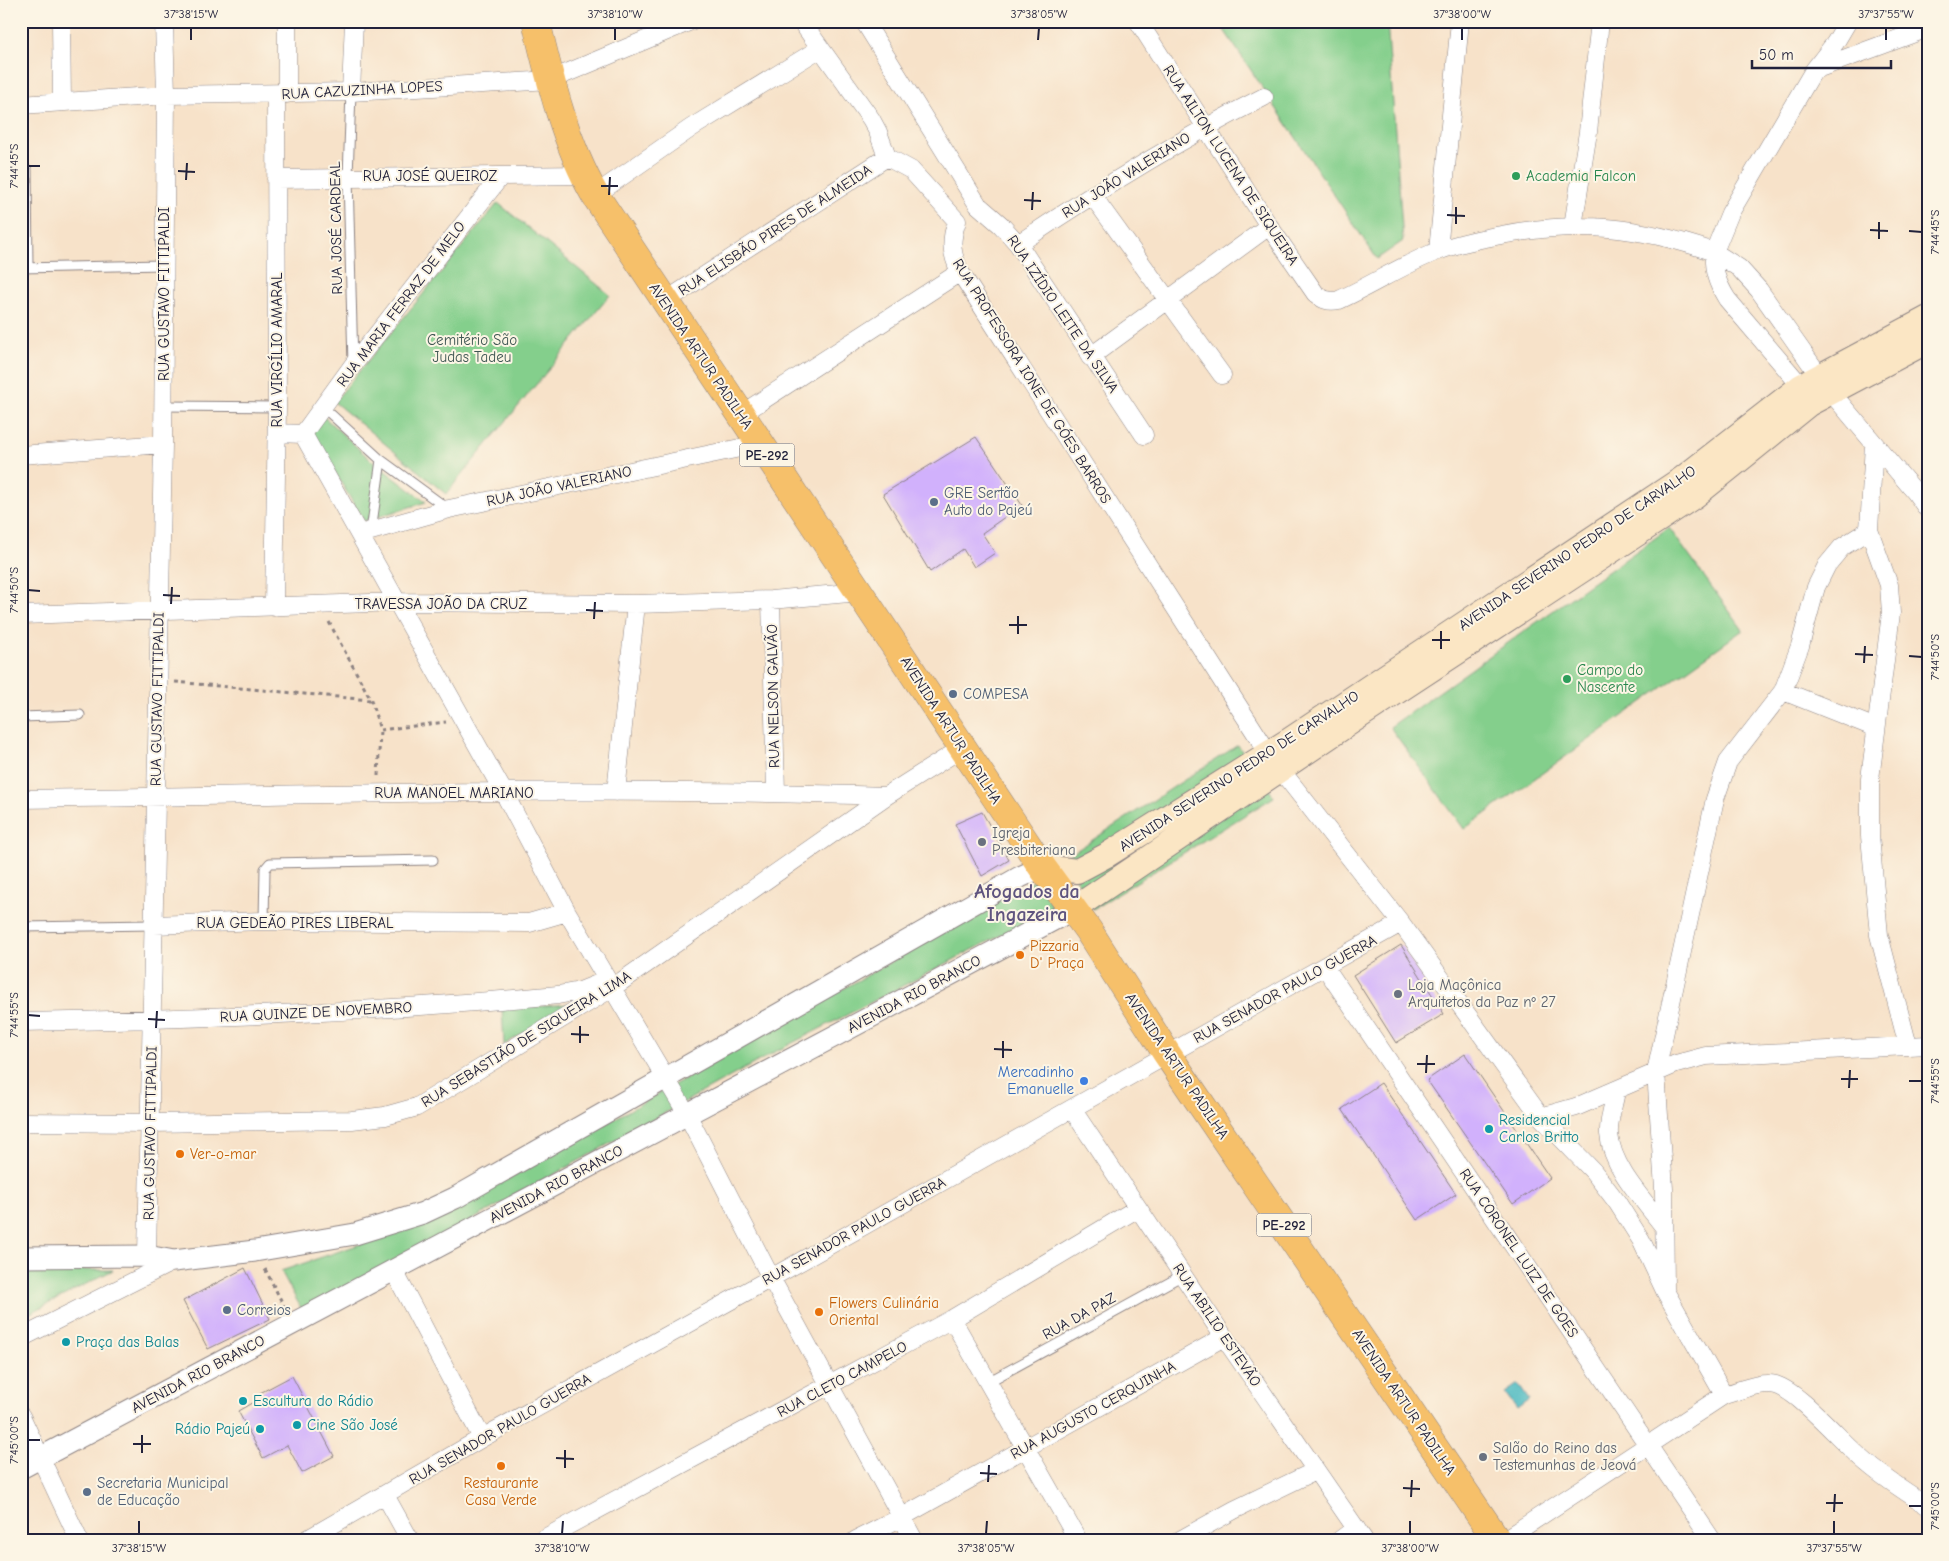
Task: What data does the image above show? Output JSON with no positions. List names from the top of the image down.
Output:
{
  "streets": {
    "main road": ["AVENIDA ARTUR PADILHA", "PE-292", "AVENIDA SEVERINO PEDRO DE CARVALHO"],
    "street": [
      "RUA CAZUZINHA LOPES",
      "RUA AILTON LUCENA DE SIQUEIRA",
      "RUA JOÃO VALERIANO",
      "RUA JOSÉ QUEIROZ",
      "RUA ELISBÃO PIRES DE ALMEIDA",
      "RUA GUSTAVO FITTIPALDI",
      "RUA MARIA FERRAZ DE MELO",
      "RUA IZÍDIO LEITE DA SILVA",
      "RUA VIRGÍLIO AMARAL",
      "RUA PROFESSORA IONE DE GÓES BARROS",
      "TRAVESSA JOÃO DA CRUZ",
      "RUA NELSON GALVÃO",
      "RUA MANOEL MARIANO",
      "RUA GEDEÃO PIRES LIBERAL",
      "RUA SENADOR PAULO GUERRA",
      "AVENIDA RIO BRANCO",
      "RUA QUINZE DE NOVEMBRO",
      "RUA SEBASTIÃO DE SIQUEIRA LIMA",
      "RUA CORONEL LUIZ DE GOES",
      "RUA ABILIO ESTEVÃO",
      "RUA CLETO CAMPELO",
      "RUA AUGUSTO CERQUINHA"
    ],
    "lane": ["RUA JOSÉ CARDEAL", "RUA DA PAZ"]
  },
  "crossings": [
    ["RUA CAZUZINHA LOPES", "RUA JOSÉ CARDEAL"],
    ["RUA CAZUZINHA LOPES", "RUA GUSTAVO FITTIPALDI"],
    ["RUA CAZUZINHA LOPES", "RUA VIRGÍLIO AMARAL"],
    ["RUA CAZUZINHA LOPES", "AVENIDA ARTUR PADILHA"],
    ["RUA AILTON LUCENA DE SIQUEIRA", "RUA JOÃO VALERIANO"],
    ["RUA JOÃO VALERIANO", "RUA IZÍDIO LEITE DA SILVA"],
    ["RUA JOÃO VALERIANO", "AVENIDA ARTUR PADILHA"],
    ["RUA JOSÉ QUEIROZ", "RUA JOSÉ CARDEAL"],
    ["RUA JOSÉ QUEIROZ", "RUA MARIA FERRAZ DE MELO"],
    ["RUA JOSÉ QUEIROZ", "RUA VIRGÍLIO AMARAL"],
    ["RUA JOSÉ QUEIROZ", "AVENIDA ARTUR PADILHA"],
    ["RUA JOSÉ CARDEAL", "RUA MARIA FERRAZ DE MELO"],
    ["RUA ELISBÃO PIRES DE ALMEIDA", "AVENIDA ARTUR PADILHA"],
    ["RUA GUSTAVO FITTIPALDI", "TRAVESSA JOÃO DA CRUZ"],
    ["RUA GUSTAVO FITTIPALDI", "RUA MANOEL MARIANO"],
    ["RUA GUSTAVO FITTIPALDI", "RUA GEDEÃO PIRES LIBERAL"],
    ["RUA GUSTAVO FITTIPALDI", "RUA QUINZE DE NOVEMBRO"],
    ["RUA GUSTAVO FITTIPALDI", "RUA SEBASTIÃO DE SIQUEIRA LIMA"],
    ["RUA VIRGÍLIO AMARAL", "TRAVESSA JOÃO DA CRUZ"],
    ["AVENIDA ARTUR PADILHA", "AVENIDA SEVERINO PEDRO DE CARVALHO"],
    ["AVENIDA ARTUR PADILHA", "TRAVESSA JOÃO DA CRUZ"],
    ["AVENIDA ARTUR PADILHA", "RUA SENADOR PAULO GUERRA"],
    ["AVENIDA ARTUR PADILHA", "AVENIDA RIO BRANCO"],
    ["AVENIDA ARTUR PADILHA", "RUA SEBASTIÃO DE SIQUEIRA LIMA"],
    ["RUA PROFESSORA IONE DE GÓES BARROS", "AVENIDA SEVERINO PEDRO DE CARVALHO"],
    ["RUA PROFESSORA IONE DE GÓES BARROS", "RUA SENADOR PAULO GUERRA"],
    ["AVENIDA SEVERINO PEDRO DE CARVALHO", "AVENIDA RIO BRANCO"],
    ["TRAVESSA JOÃO DA CRUZ", "RUA NELSON GALVÃO"],
    ["RUA NELSON GALVÃO", "RUA MANOEL MARIANO"],
    ["RUA MANOEL MARIANO", "RUA SEBASTIÃO DE SIQUEIRA LIMA"],
    ["RUA SENADOR PAULO GUERRA", "RUA CORONEL LUIZ DE GOES"],
    ["RUA SENADOR PAULO GUERRA", "RUA ABILIO ESTEVÃO"],
    ["RUA QUINZE DE NOVEMBRO", "RUA SEBASTIÃO DE SIQUEIRA LIMA"],
    ["RUA DA PAZ", "RUA ABILIO ESTEVÃO"],
    ["RUA ABILIO ESTEVÃO", "RUA CLETO CAMPELO"],
    ["RUA ABILIO ESTEVÃO", "RUA AUGUSTO CERQUINHA"]
  ],
  "districts": ["Afogados da Ingazeira"],
  "parks": ["Cemitério São Judas Tadeu"],
  "places": [
    "Academia Falcon",
    "GRE Sertão Auto do Pajeú",
    "Campo do Nascente",
    "COMPESA",
    "Igreja Presbiteriana",
    "Pizzaria D' Praça",
    "Loja Maçônica Arquitetos da Paz nº 27",
    "Mercadinho Emanuelle",
    "Residencial Carlos Britto",
    "Ver-o-mar",
    "Correios",
    "Flowers Culinária Oriental",
    "Praça das Balas",
    "Escultura do Rádio",
    "Cine São José",
    "Rádio Pajeú",
    "Salão do Reino das Testemunhas de Jeová",
    "Restaurante Casa Verde",
    "Secretaria Municipal de Educação"
  ],
  "scale_bar": "50 m",
  "coordinates": [
    "37°38'15\"W",
    "37°38'10\"W",
    "37°38'05\"W",
    "37°38'00\"W",
    "37°37'55\"W",
    "7°44'45\"S",
    "7°44'50\"S",
    "7°44'55\"S",
    "7°45'00\"S"
  ]
}
